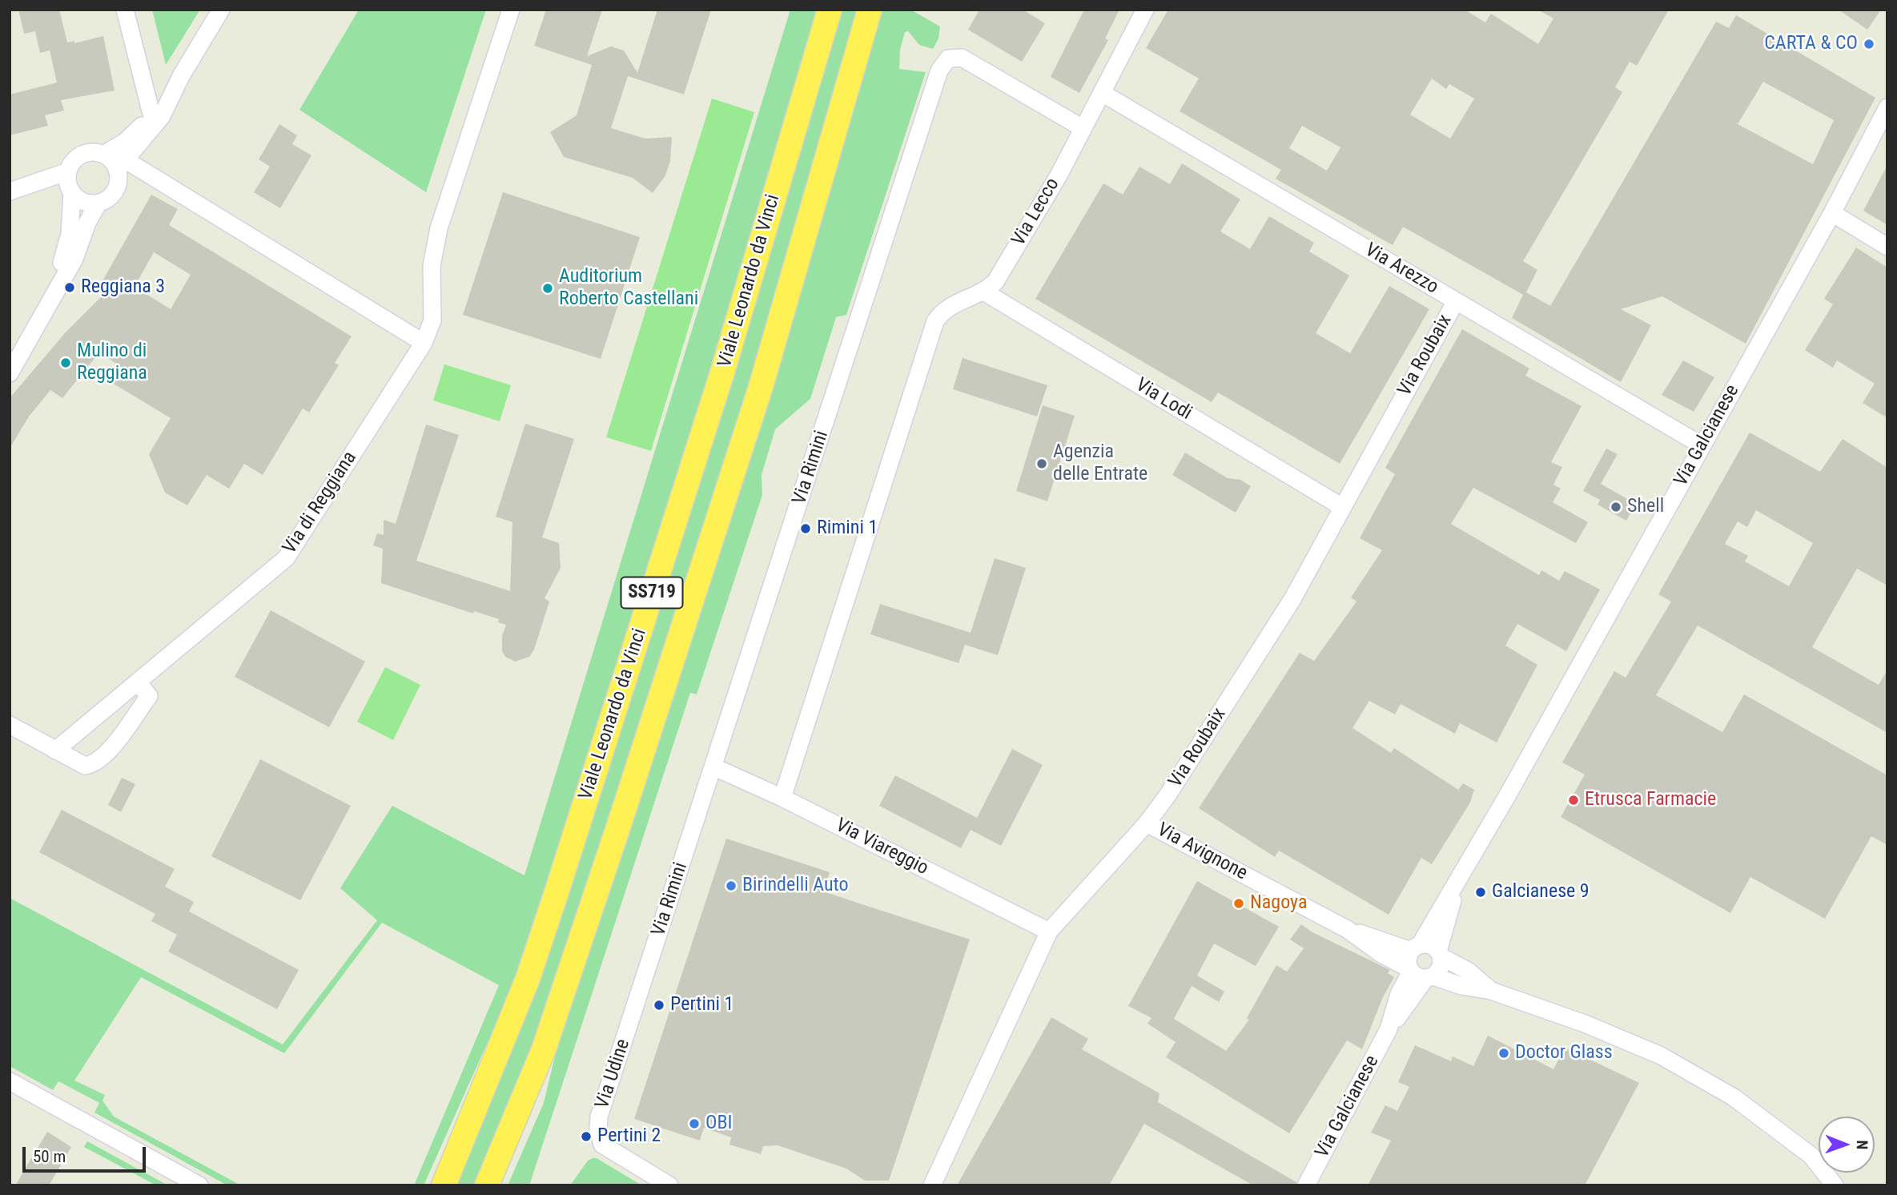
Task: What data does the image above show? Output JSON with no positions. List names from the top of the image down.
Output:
{
  "streets": {
    "highway": ["Viale Leonardo da Vinci", "SS719"],
    "street": [
      "Via Lecco",
      "Via Arezzo",
      "Via Roubaix",
      "Via Lodi",
      "Via Galcianese",
      "Via Rimini",
      "Via di Reggiana",
      "Via Viareggio",
      "Via Avignone",
      "Via Udine"
    ]
  },
  "crossings": [
    ["Via Lecco", "Via Arezzo"],
    ["Via Lecco", "Via Lodi"],
    ["Via Lecco", "Via Rimini"],
    ["Via Arezzo", "Via Roubaix"],
    ["Via Arezzo", "Via Galcianese"],
    ["Via Roubaix", "Via Lodi"],
    ["Via Roubaix", "Via Viareggio"],
    ["Via Roubaix", "Via Avignone"],
    ["Via Galcianese", "Via Avignone"],
    ["Via Rimini", "Via Viareggio"],
    ["Via Rimini", "Via Udine"]
  ],
  "places": [
    "CARTA & CO",
    "Reggiana 3",
    "Auditorium Roberto Castellani",
    "Mulino di Reggiana",
    "Agenzia delle Entrate",
    "Shell",
    "Rimini 1",
    "Etrusca Farmacie",
    "Birindelli Auto",
    "Galcianese 9",
    "Nagoya",
    "Pertini 1",
    "Doctor Glass",
    "OBI",
    "Pertini 2"
  ],
  "scale_bar": "50 m",
  "north": "right"
}
